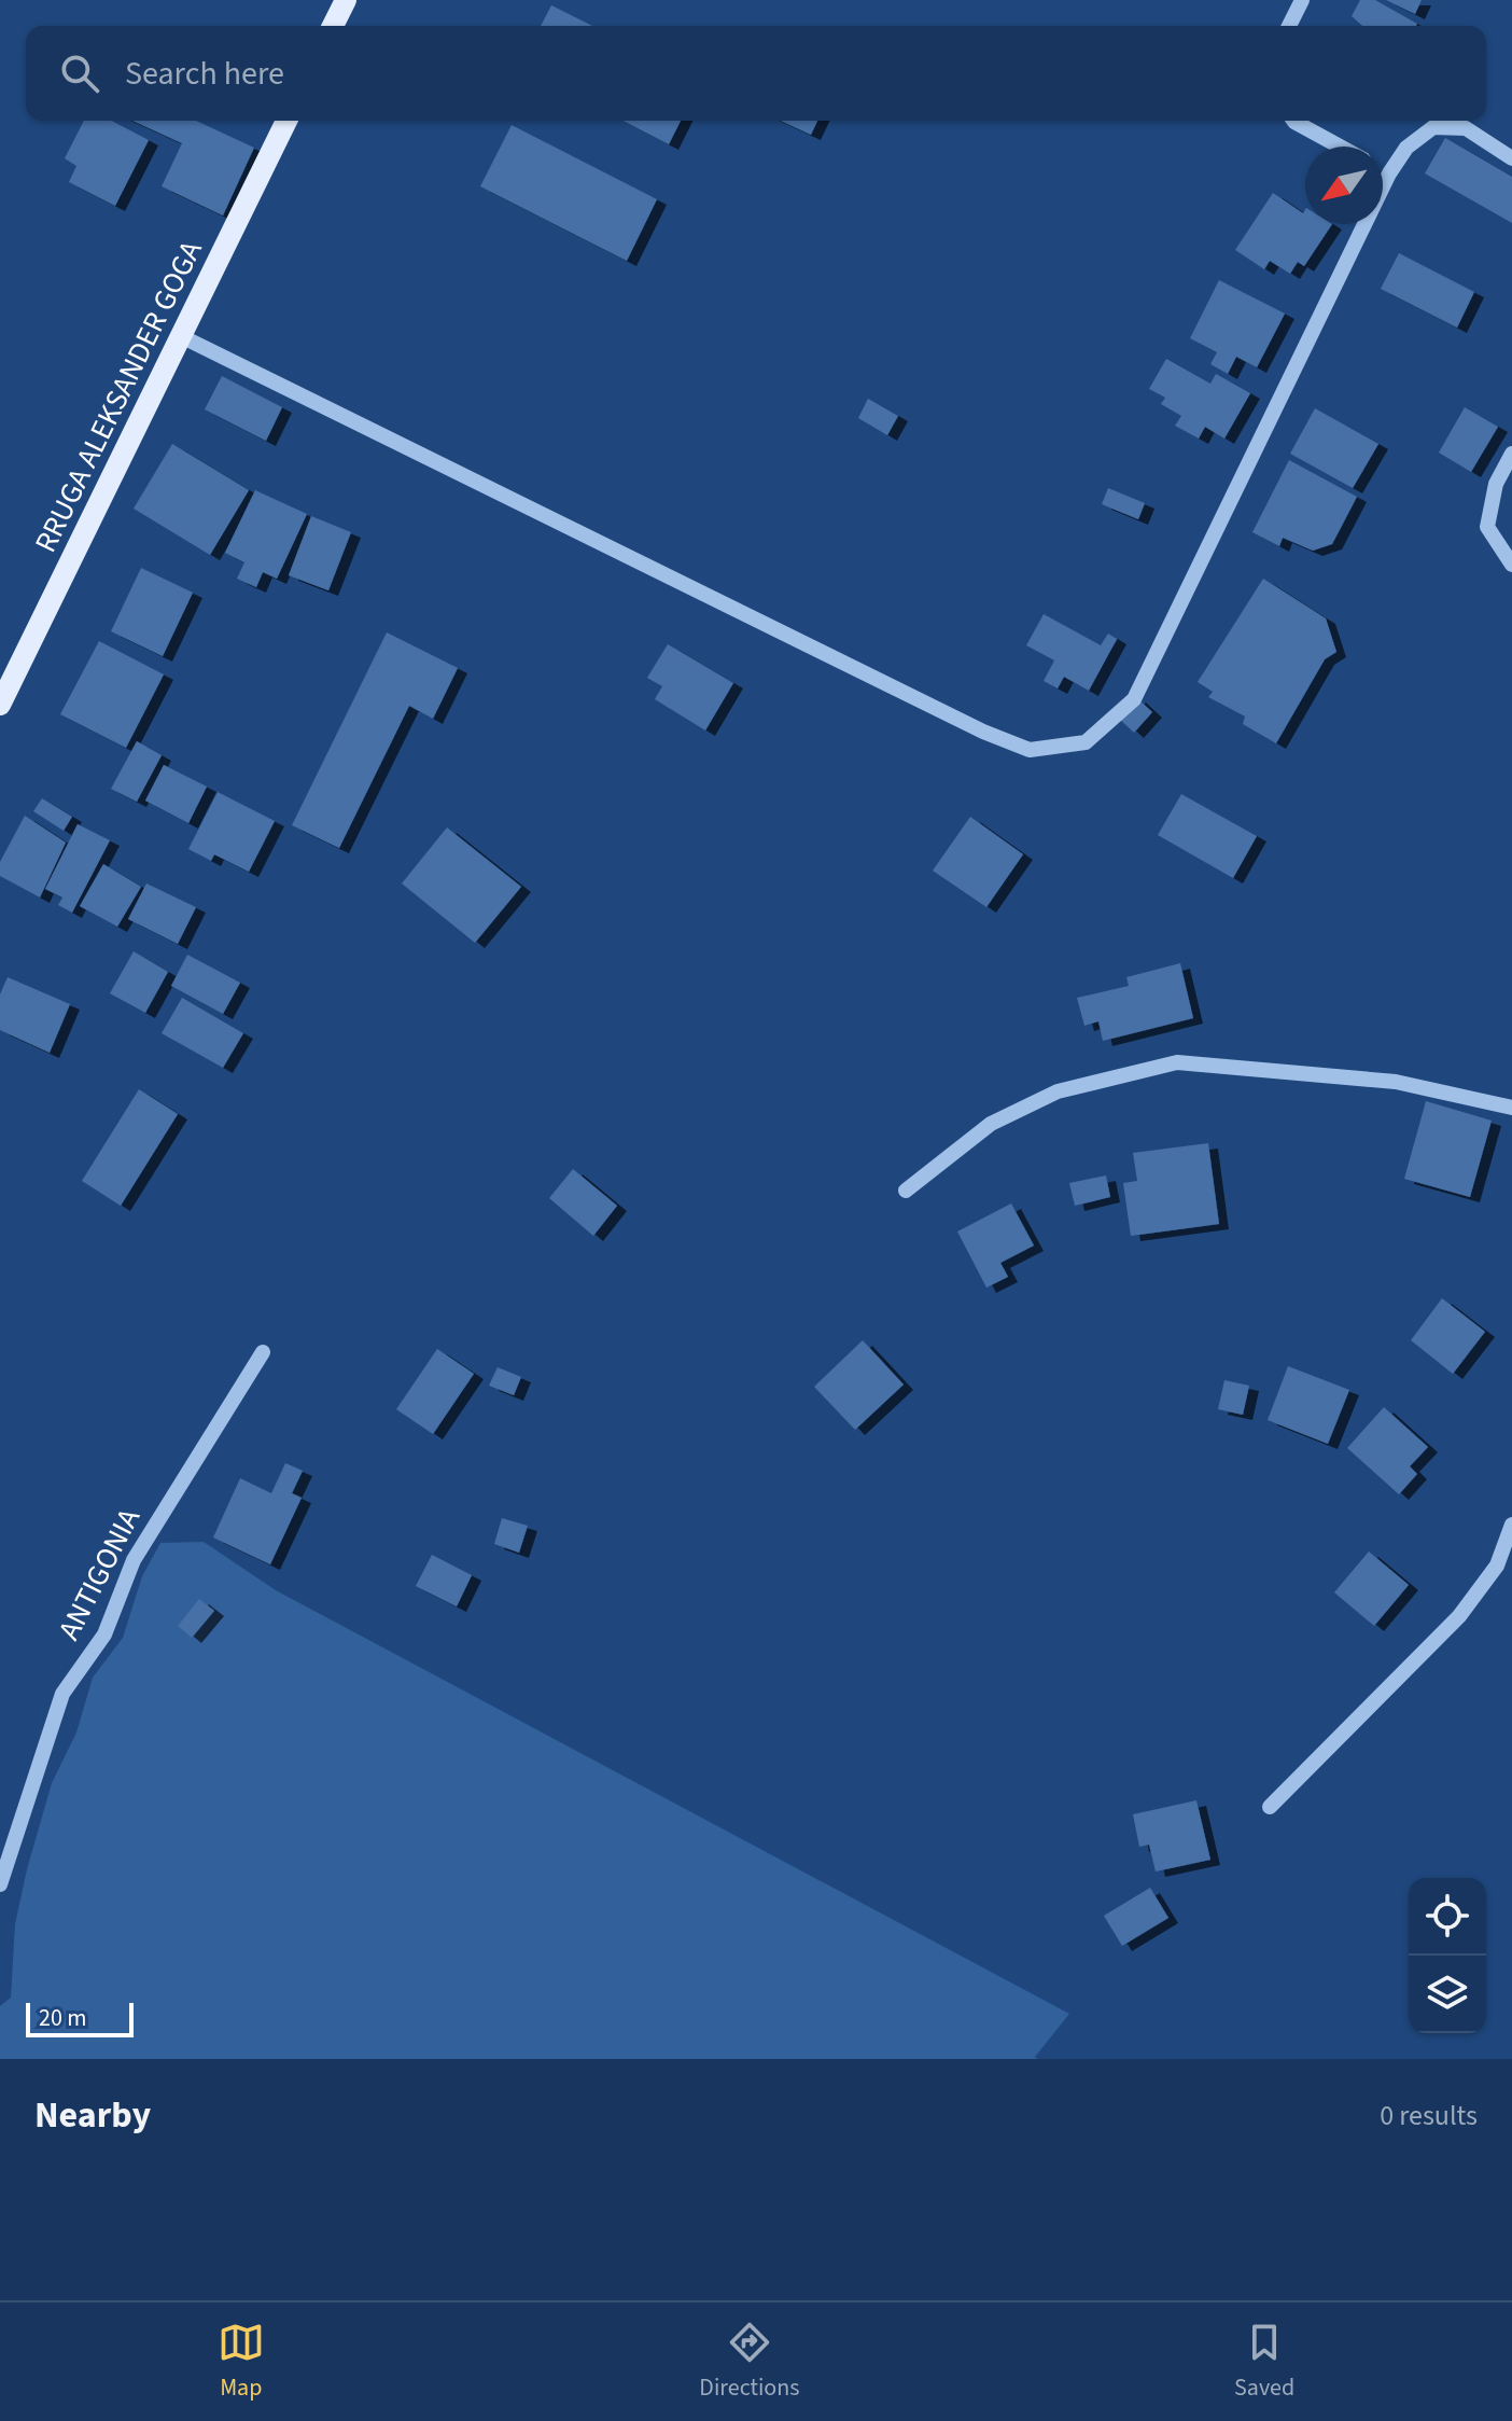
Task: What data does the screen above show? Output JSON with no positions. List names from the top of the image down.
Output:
{
  "streets": {
    "main road": ["RRUGA ALEKSANDER GOGA"],
    "street": ["ANTIGONIA"]
  },
  "scale_bar": "20 m",
  "north": "bottom left",
  "page": {
    "search": "Search here",
    "scale": "20 m",
    "heading": ["Nearby", "0 results"],
    "nav": ["Map", "Directions", "Saved"]
  }
}
